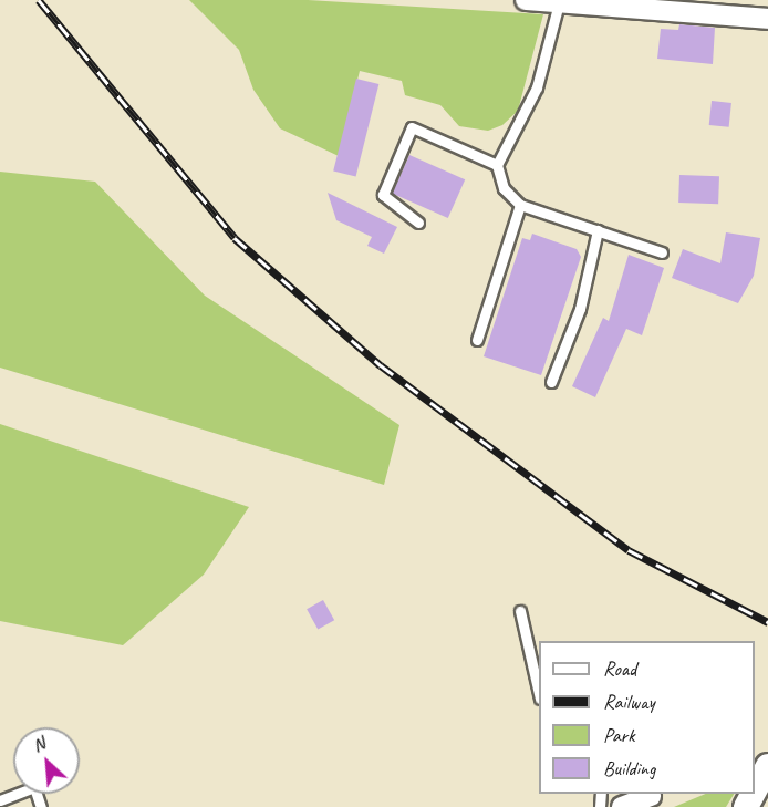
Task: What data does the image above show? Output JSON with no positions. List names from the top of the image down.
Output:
{
  "legend": [
    "Road",
    "Railway",
    "Park",
    "Building"
  ],
  "north": "top left"
}
